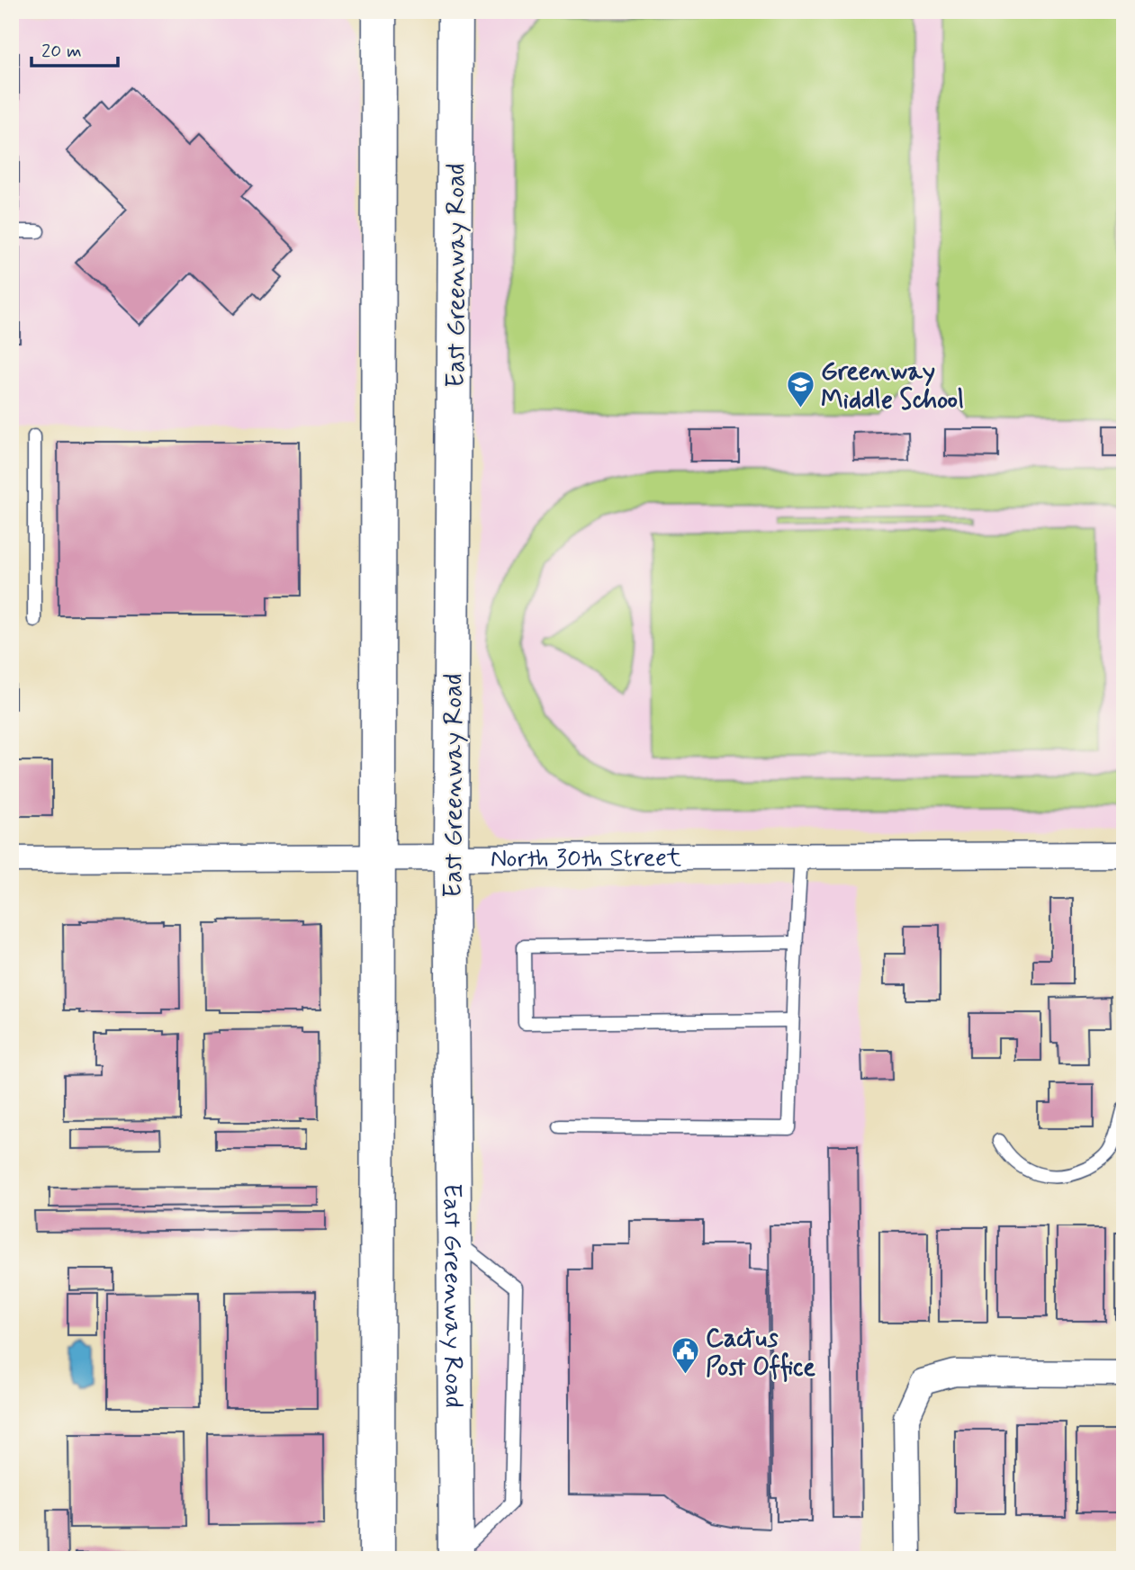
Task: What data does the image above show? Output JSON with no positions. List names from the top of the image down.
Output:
{
  "streets": {
    "main road": ["East Greenway Road"],
    "street": ["North 30th Street"]
  },
  "crossings": [
    ["East Greenway Road", "North 30th Street"]
  ],
  "places": {
    "school or university": ["Greenway Middle School"],
    "public building": ["Cactus Post Office"]
  },
  "scale_bar": "20 m"
}
